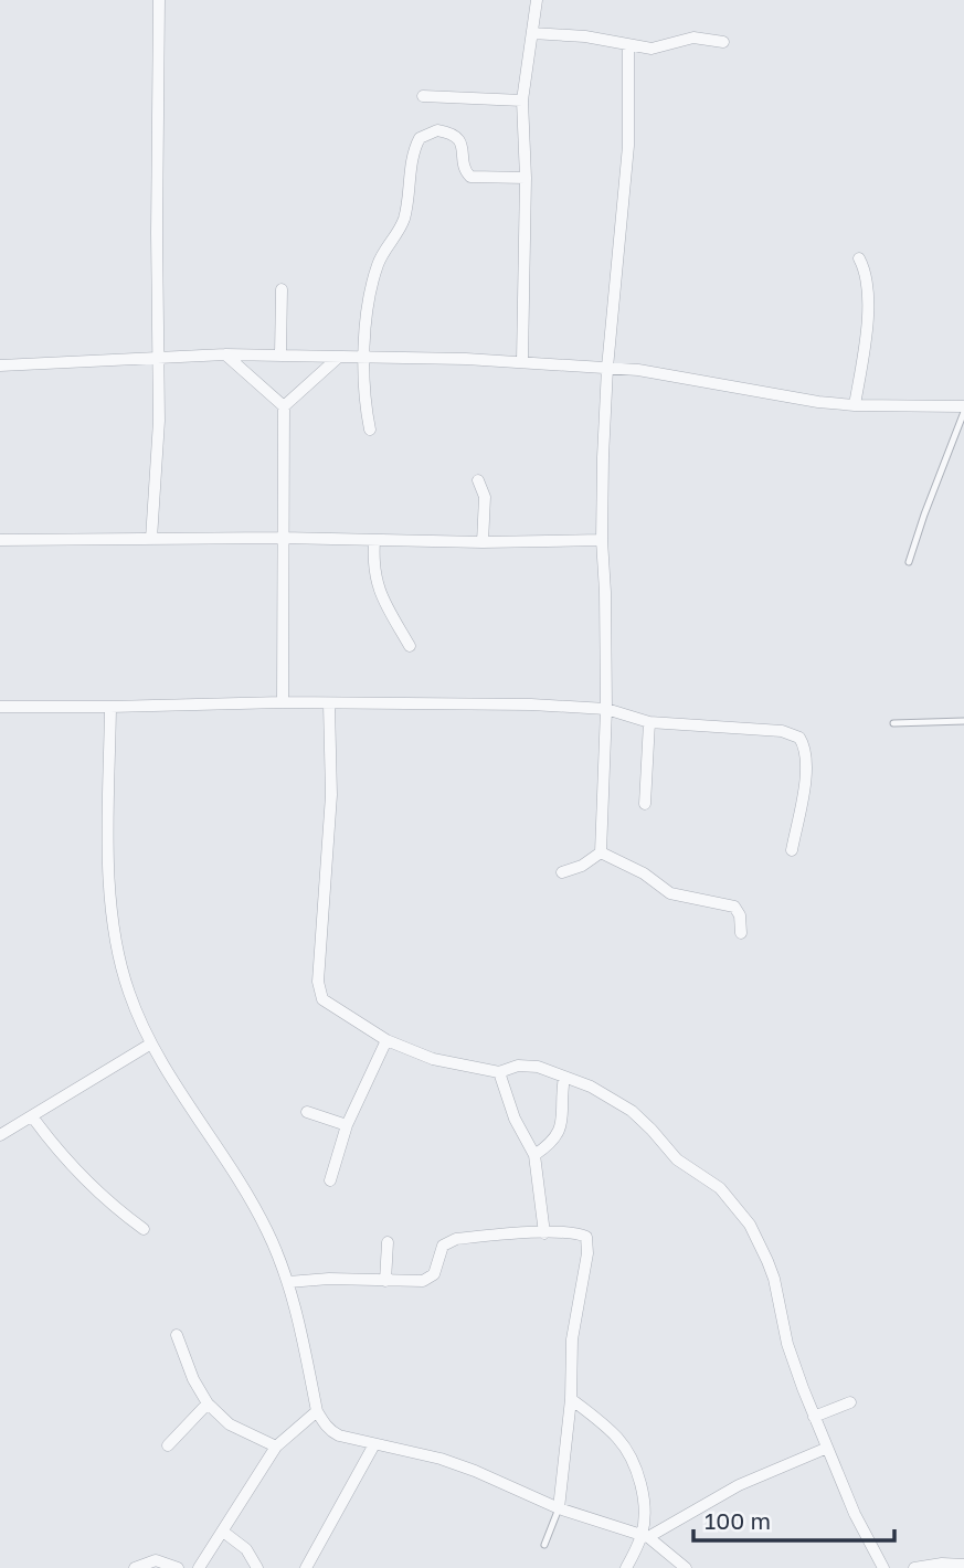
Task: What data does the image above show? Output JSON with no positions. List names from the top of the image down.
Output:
{
  "scale_bar": "100 m"
}
